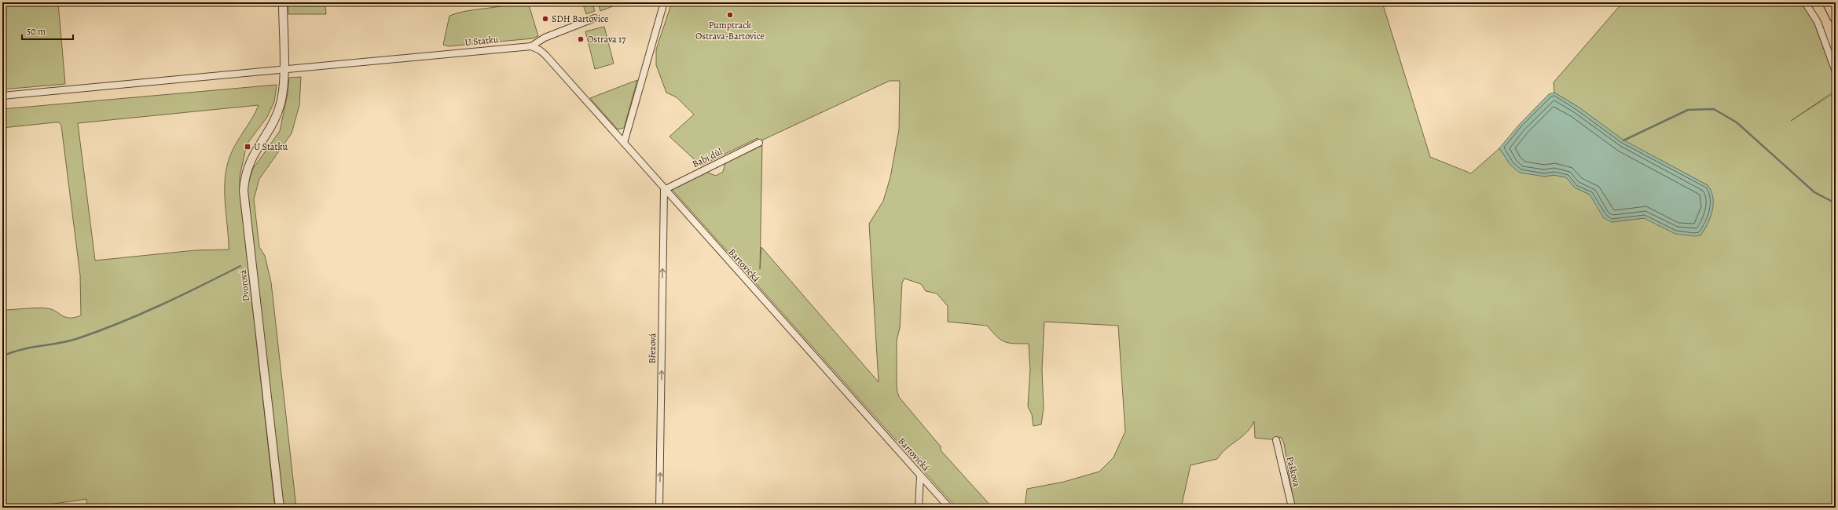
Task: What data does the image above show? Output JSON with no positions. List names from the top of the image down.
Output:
{
  "streets": {
    "street": [
      "U Statku",
      "Babí důl",
      "Bartovická",
      "Dvorová",
      "Březová",
      "Paškova"
    ]
  },
  "crossings": [
    ["U Statku", "Dvorová"],
    ["Babí důl", "Bartovická"],
    ["Babí důl", "Březová"],
    ["Bartovická", "Březová"]
  ],
  "one_way": ["Březová"],
  "places": {
    "other": ["Pumptrack Ostrava-Bartovice", "SDH Bartovice", "Ostrava 17"],
    "transit": ["U Statku"]
  },
  "scale_bar": "50 m"
}
